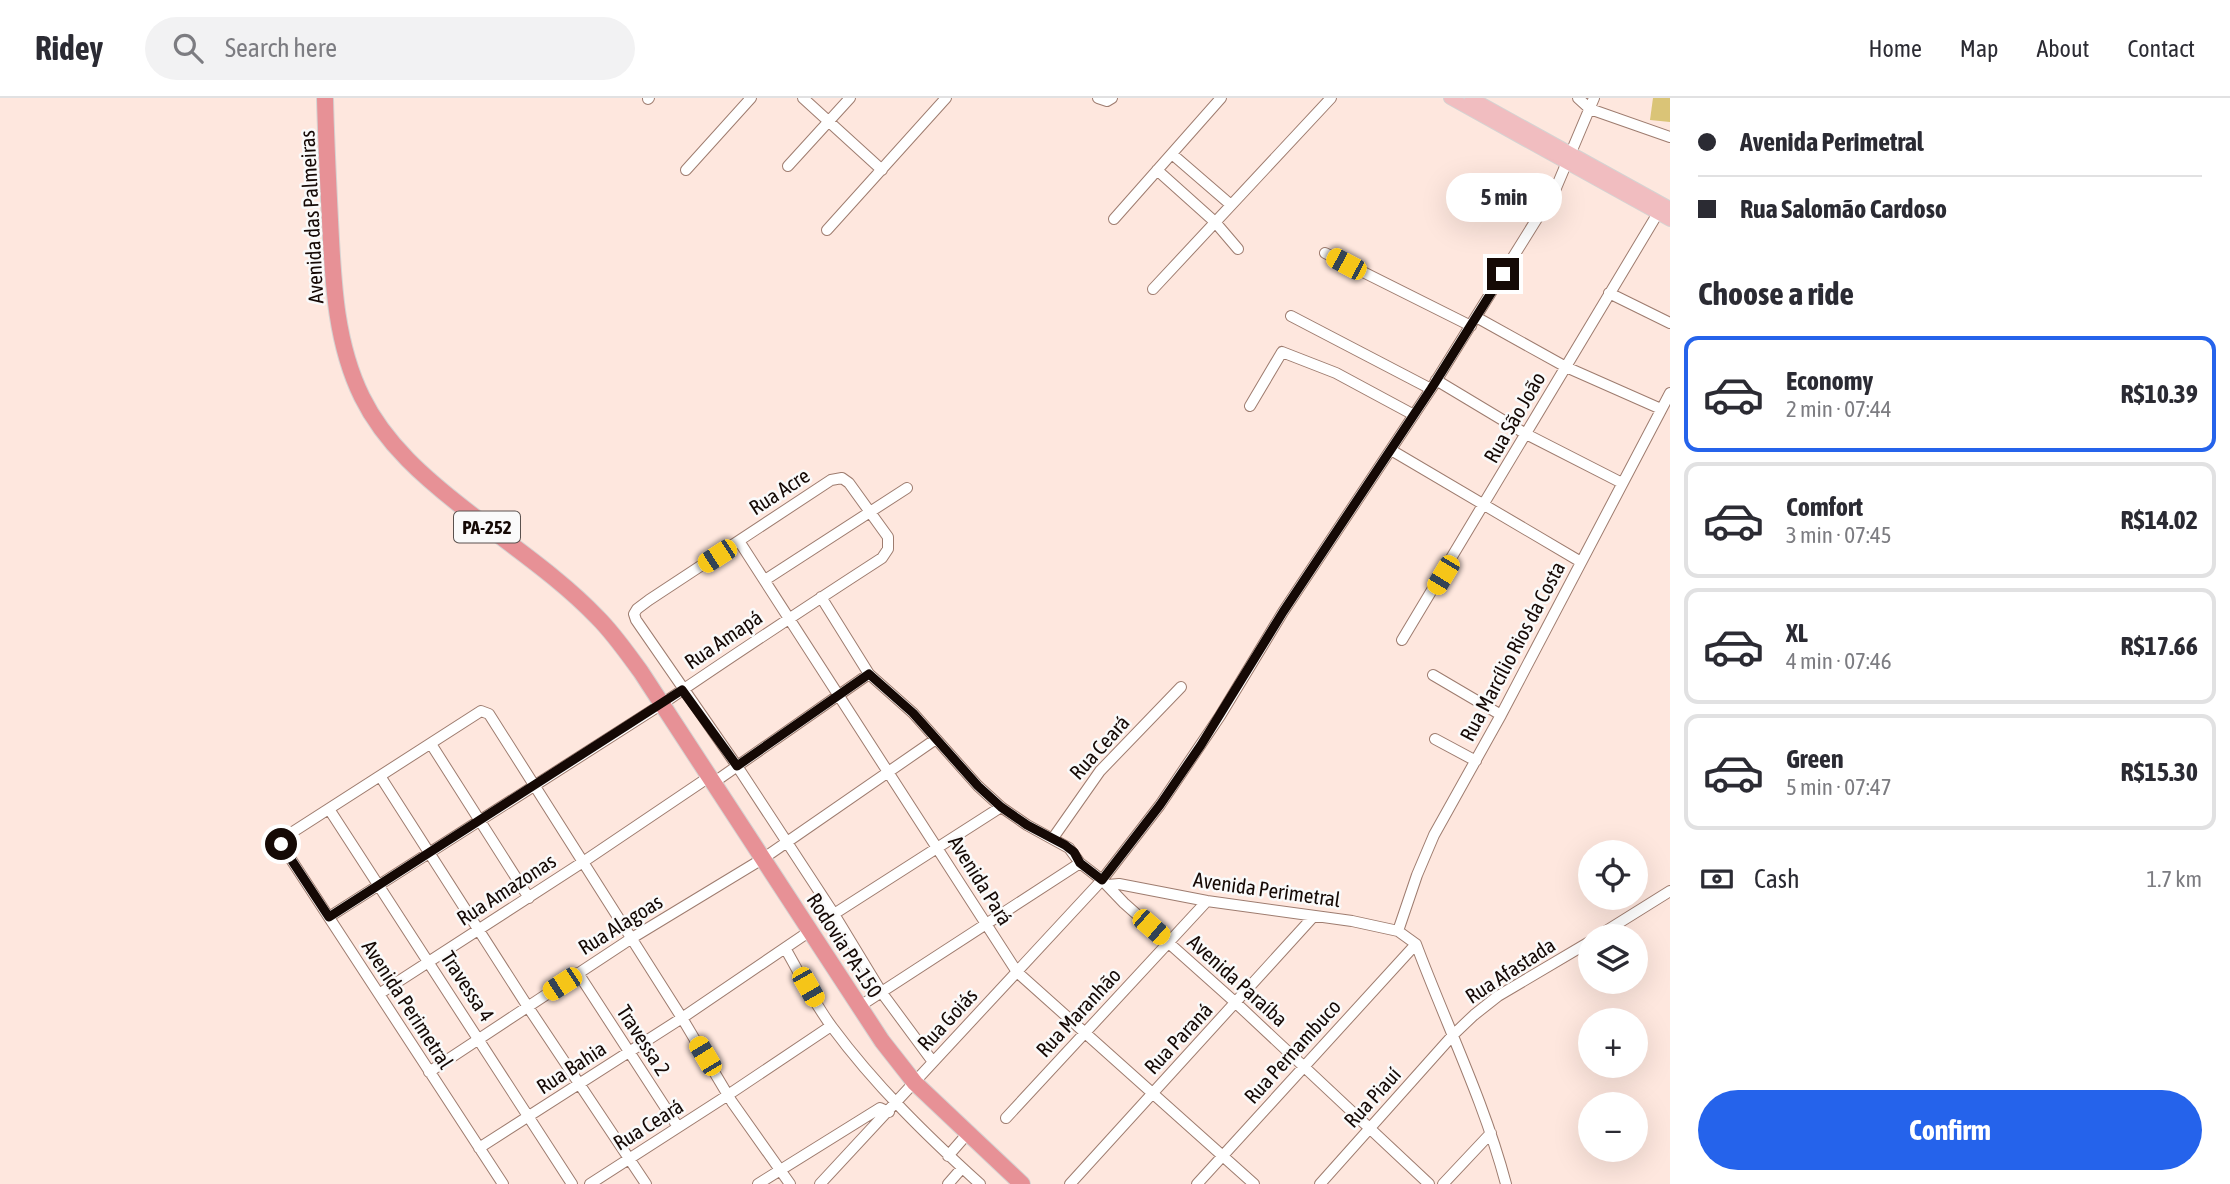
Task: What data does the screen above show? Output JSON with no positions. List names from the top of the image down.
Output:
{
  "streets": {
    "highway": ["Avenida das Palmeiras", "PA-252", "Rodovia PA-150"],
    "street": [
      "Rua São João",
      "Rua Acre",
      "Rua Amapá",
      "Rua Marcílio Rios da Costa",
      "Rua Ceará",
      "Avenida Pará",
      "Rua Amazonas",
      "Avenida Perimetral",
      "Rua Alagoas",
      "Rua Afastada",
      "Avenida Paraíba",
      "Travessa 4",
      "Rua Maranhão",
      "Rua Goiás",
      "Rua Paraná",
      "Travessa 2",
      "Rua Pernambuco",
      "Rua Bahia",
      "Rua Piauí"
    ]
  },
  "crossings": [
    ["Avenida das Palmeiras", "Rua Amapá"],
    ["Avenida das Palmeiras", "Rodovia PA-150"],
    ["Rua Acre", "Rua Amapá"],
    ["Rua Acre", "Avenida Pará"],
    ["Rua Amapá", "Avenida Pará"],
    ["Rua Amapá", "Avenida Perimetral"],
    ["Rua Amapá", "Rodovia PA-150"],
    ["Rua Amapá", "Avenida Paraíba"],
    ["Rua Amapá", "Travessa 4"],
    ["Rua Marcílio Rios da Costa", "Avenida Perimetral"],
    ["Rua Ceará", "Avenida Paraíba"],
    ["Rua Ceará", "Travessa 2"],
    ["Avenida Pará", "Rua Maranhão"],
    ["Avenida Pará", "Rua Goiás"],
    ["Avenida Pará", "Rua Paraná"],
    ["Avenida Pará", "Rua Pernambuco"],
    ["Rua Amazonas", "Avenida Perimetral"],
    ["Rua Amazonas", "Rodovia PA-150"],
    ["Rua Amazonas", "Travessa 4"],
    ["Avenida Perimetral", "Rua Alagoas"],
    ["Avenida Perimetral", "Avenida Paraíba"],
    ["Avenida Perimetral", "Travessa 4"],
    ["Avenida Perimetral", "Rua Maranhão"],
    ["Avenida Perimetral", "Rua Goiás"],
    ["Avenida Perimetral", "Rua Paraná"],
    ["Avenida Perimetral", "Rua Pernambuco"],
    ["Avenida Perimetral", "Rua Bahia"],
    ["Rua Alagoas", "Rodovia PA-150"],
    ["Rua Alagoas", "Travessa 4"],
    ["Rua Alagoas", "Travessa 2"],
    ["Rodovia PA-150", "Rua Goiás"],
    ["Rodovia PA-150", "Rua Bahia"],
    ["Rua Afastada", "Rua Piauí"],
    ["Avenida Paraíba", "Rua Maranhão"],
    ["Avenida Paraíba", "Rua Goiás"],
    ["Avenida Paraíba", "Rua Paraná"],
    ["Avenida Paraíba", "Rua Pernambuco"],
    ["Avenida Paraíba", "Rua Piauí"],
    ["Travessa 4", "Rua Bahia"],
    ["Travessa 2", "Rua Bahia"]
  ],
  "page": {
    "header": "Ridey",
    "search": "Search here",
    "nav": [
      "Home",
      "Map",
      "About",
      "Contact"
    ],
    "banner": ["Avenida Perimetral", "Rua Salomão Cardoso"],
    "bubble": "5 min",
    "heading": "Choose a ride",
    "list": [
      {
        "name": "Economy",
        "note": "2 min · 07:44",
        "value": "R$10.39"
      },
      {
        "name": "Comfort",
        "note": "3 min · 07:45",
        "value": "R$14.02"
      },
      {
        "name": "XL",
        "note": "4 min · 07:46",
        "value": "R$17.66"
      },
      {
        "name": "Green",
        "note": "5 min · 07:47",
        "value": "R$15.30"
      }
    ],
    "map_buttons": ["+", "−"],
    "pay": ["Cash", "1.7 km"],
    "buttons": "Confirm"
  }
}
